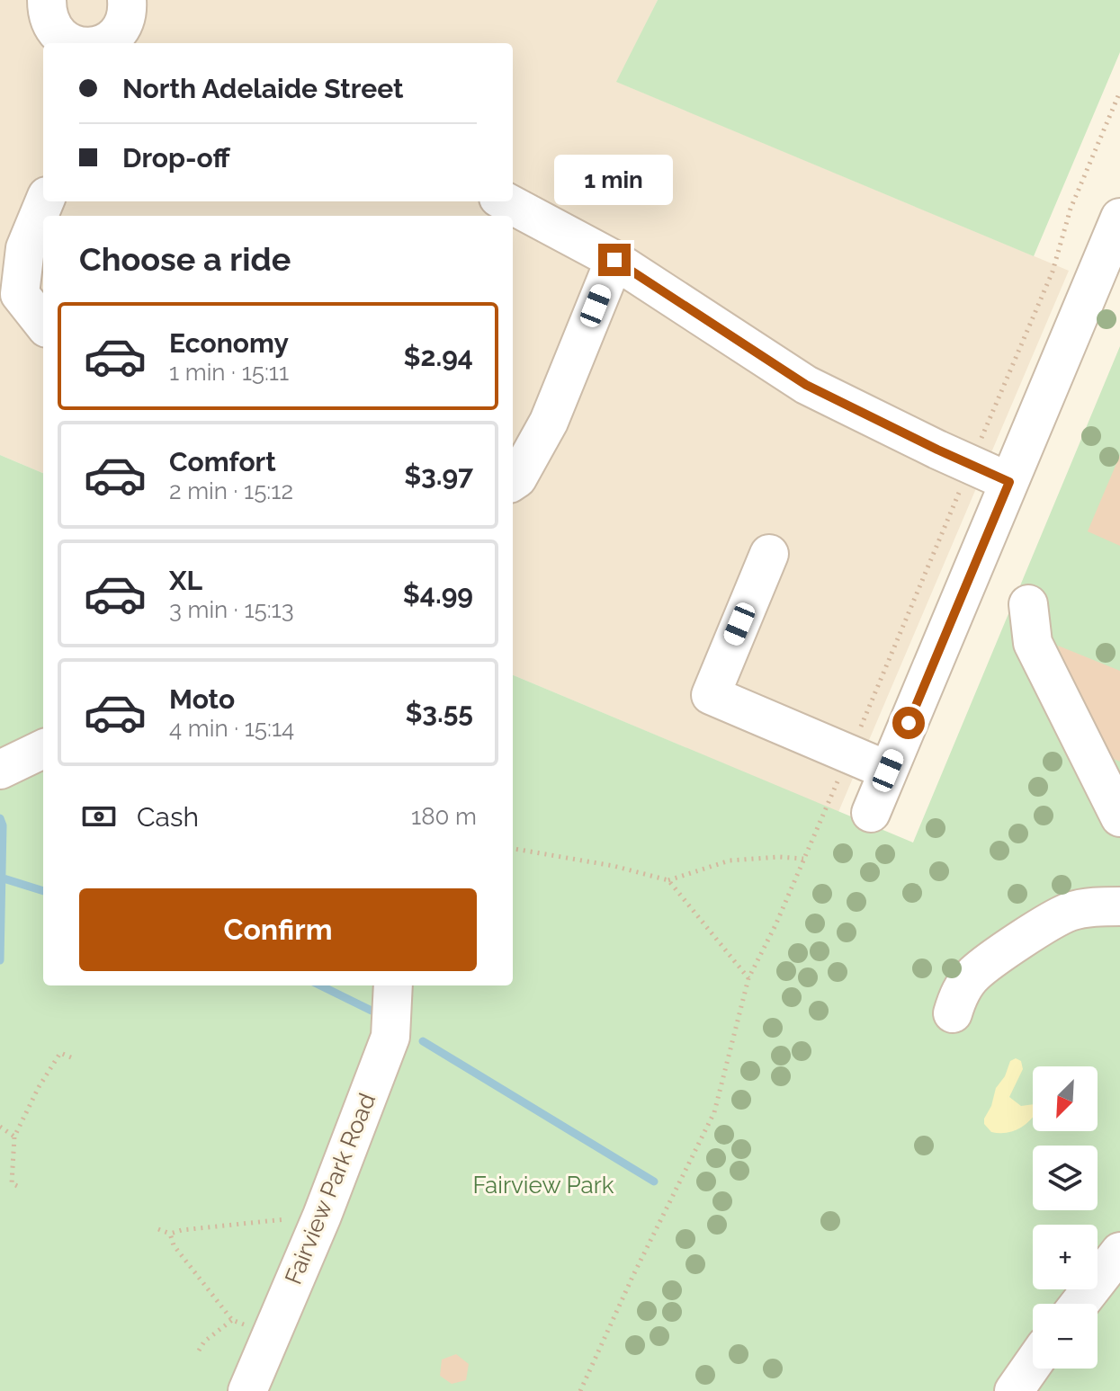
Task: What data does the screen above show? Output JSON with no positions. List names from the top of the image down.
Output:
{
  "streets": {
    "street": ["Fairview Park Road"]
  },
  "parks": ["Fairview Park"],
  "north": "bottom left",
  "page": {
    "banner": ["North Adelaide Street", "Drop-off"],
    "bubble": "1 min",
    "heading": "Choose a ride",
    "list": [
      {
        "name": "Economy",
        "note": "1 min · 15:11",
        "value": "$2.94"
      },
      {
        "name": "Comfort",
        "note": "2 min · 15:12",
        "value": "$3.97"
      },
      {
        "name": "XL",
        "note": "3 min · 15:13",
        "value": "$4.99"
      },
      {
        "name": "Moto",
        "note": "4 min · 15:14",
        "value": "$3.55"
      }
    ],
    "pay": ["Cash", "180 m"],
    "buttons": "Confirm",
    "map_buttons": ["+", "−"]
  }
}
